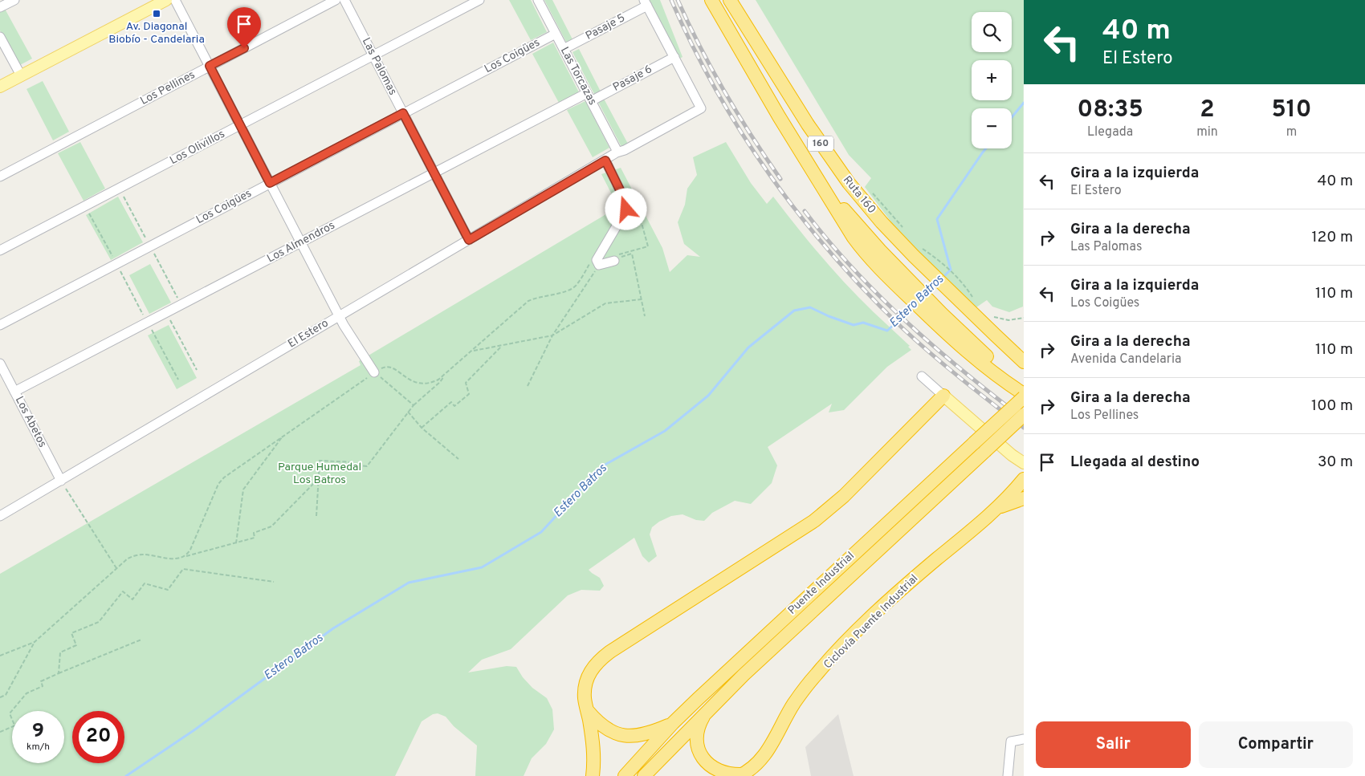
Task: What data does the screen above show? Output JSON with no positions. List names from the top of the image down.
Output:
{
  "streets": {
    "highway": ["160", "Ruta 160", "Puente Industrial"],
    "street": [
      "Pasaje 5",
      "Los Coigües",
      "Las Palomas",
      "Las Torcazas",
      "Pasaje 6",
      "Los Pellines",
      "Los Olivillos",
      "Los Almendros",
      "El Estero",
      "Los Abetos"
    ]
  },
  "crossings": [
    ["Pasaje 5", "Las Torcazas"],
    ["Los Coigües", "Las Palomas"],
    ["Los Coigües", "Las Torcazas"],
    ["Las Palomas", "Los Olivillos"],
    ["Las Palomas", "Los Almendros"],
    ["Las Palomas", "El Estero"],
    ["Las Torcazas", "Pasaje 6"],
    ["Las Torcazas", "Los Almendros"],
    ["Las Torcazas", "El Estero"],
    ["Pasaje 6", "Los Almendros"],
    ["Pasaje 6", "El Estero"],
    ["Ruta 160", "Puente Industrial"],
    ["Los Almendros", "Los Abetos"],
    ["El Estero", "Los Abetos"]
  ],
  "water": ["Estero Batros"],
  "parks": ["Parque Humedal Los Batros"],
  "places": {
    "transit": ["Av. Diagonal Biobío - Candelaria"]
  },
  "page": {
    "turn": ["40 m", "El Estero"],
    "map_buttons": ["+", "−"],
    "eta": [
      "08:35",
      "Llegada",
      "2",
      "min",
      "510",
      "m"
    ],
    "list": [
      {
        "name": "Gira a la izquierda",
        "note": "El Estero",
        "value": "40 m"
      },
      {
        "name": "Gira a la derecha",
        "note": "Las Palomas",
        "value": "120 m"
      },
      {
        "name": "Gira a la izquierda",
        "note": "Los Coigües",
        "value": "110 m"
      },
      {
        "name": "Gira a la derecha",
        "note": "Avenida Candelaria",
        "value": "110 m"
      },
      {
        "name": "Gira a la derecha",
        "note": "Los Pellines",
        "value": "100 m"
      },
      {
        "name": "Llegada al destino",
        "value": "30 m"
      }
    ],
    "speed": "9 km/h",
    "limit": "20",
    "buttons": ["Salir", "Compartir"]
  }
}
